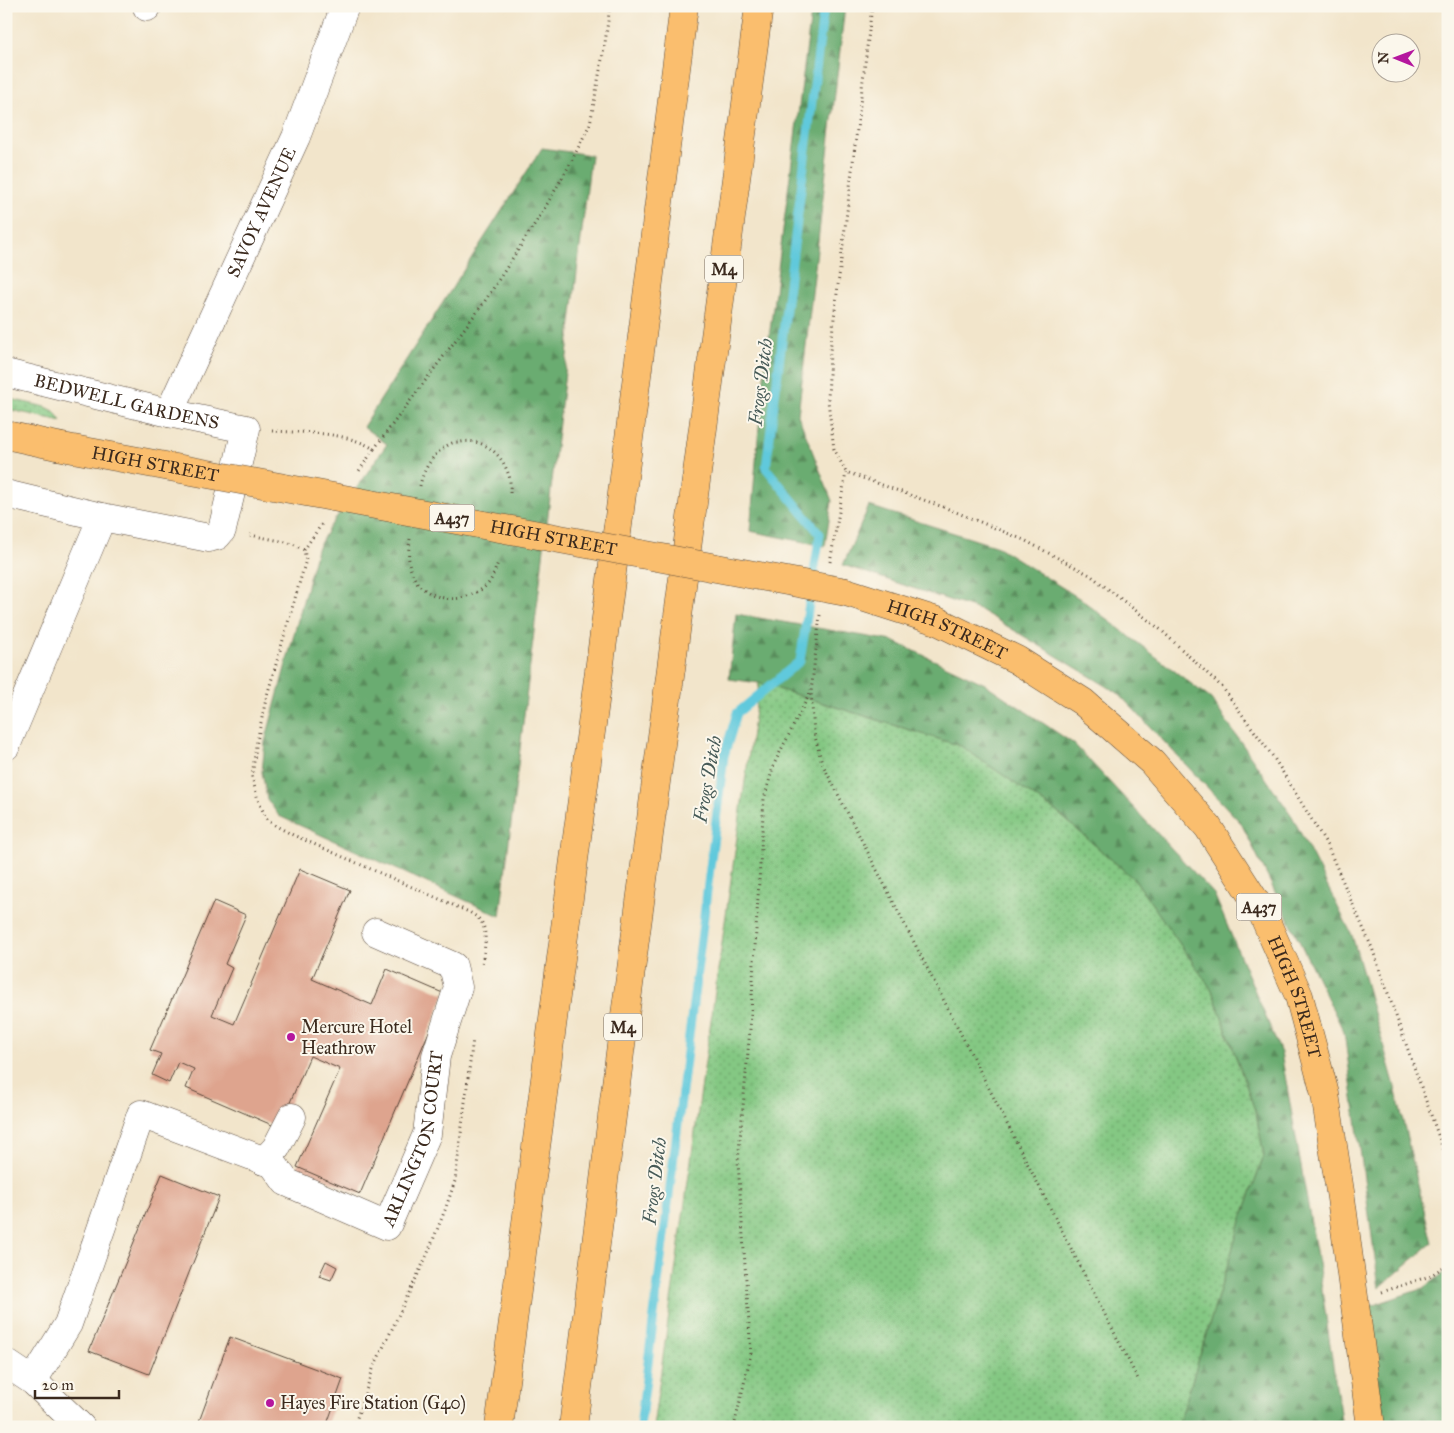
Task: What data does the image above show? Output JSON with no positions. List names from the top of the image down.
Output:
{
  "streets": {
    "main road": ["M4", "HIGH STREET", "A437"],
    "street": ["SAVOY AVENUE", "BEDWELL GARDENS", "ARLINGTON COURT"]
  },
  "crossings": [
    ["SAVOY AVENUE", "BEDWELL GARDENS"]
  ],
  "water": ["Frogs Ditch"],
  "places": ["Mercure Hotel Heathrow", "Hayes Fire Station (G40)"],
  "scale_bar": "20 m",
  "north": "left"
}
